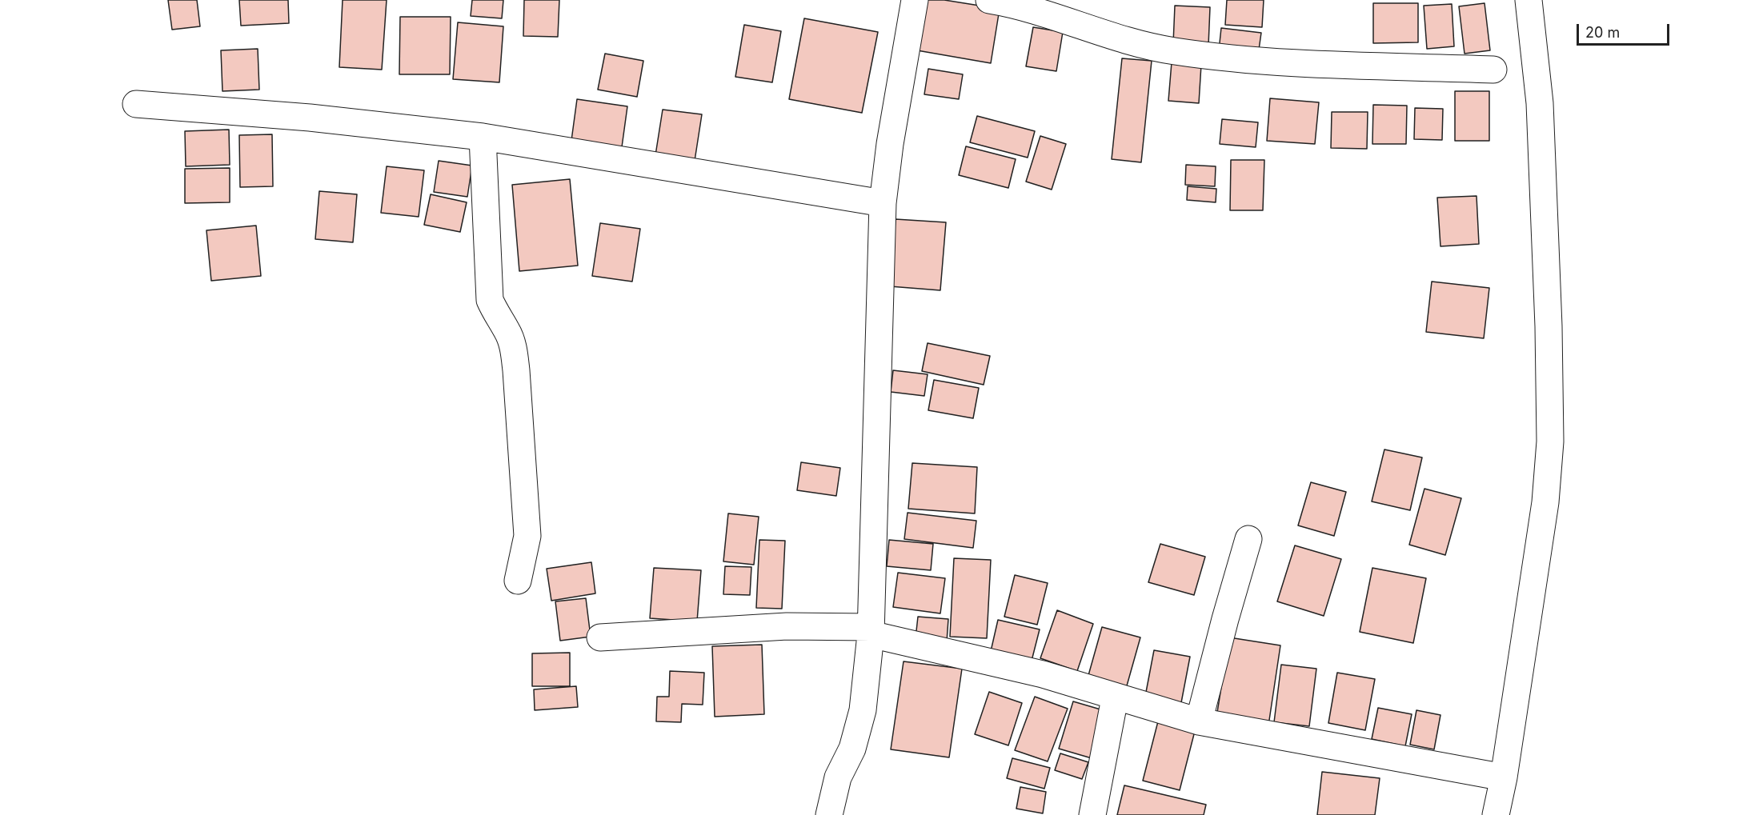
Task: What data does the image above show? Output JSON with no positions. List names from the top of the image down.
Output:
{
  "scale_bar": "20 m"
}
